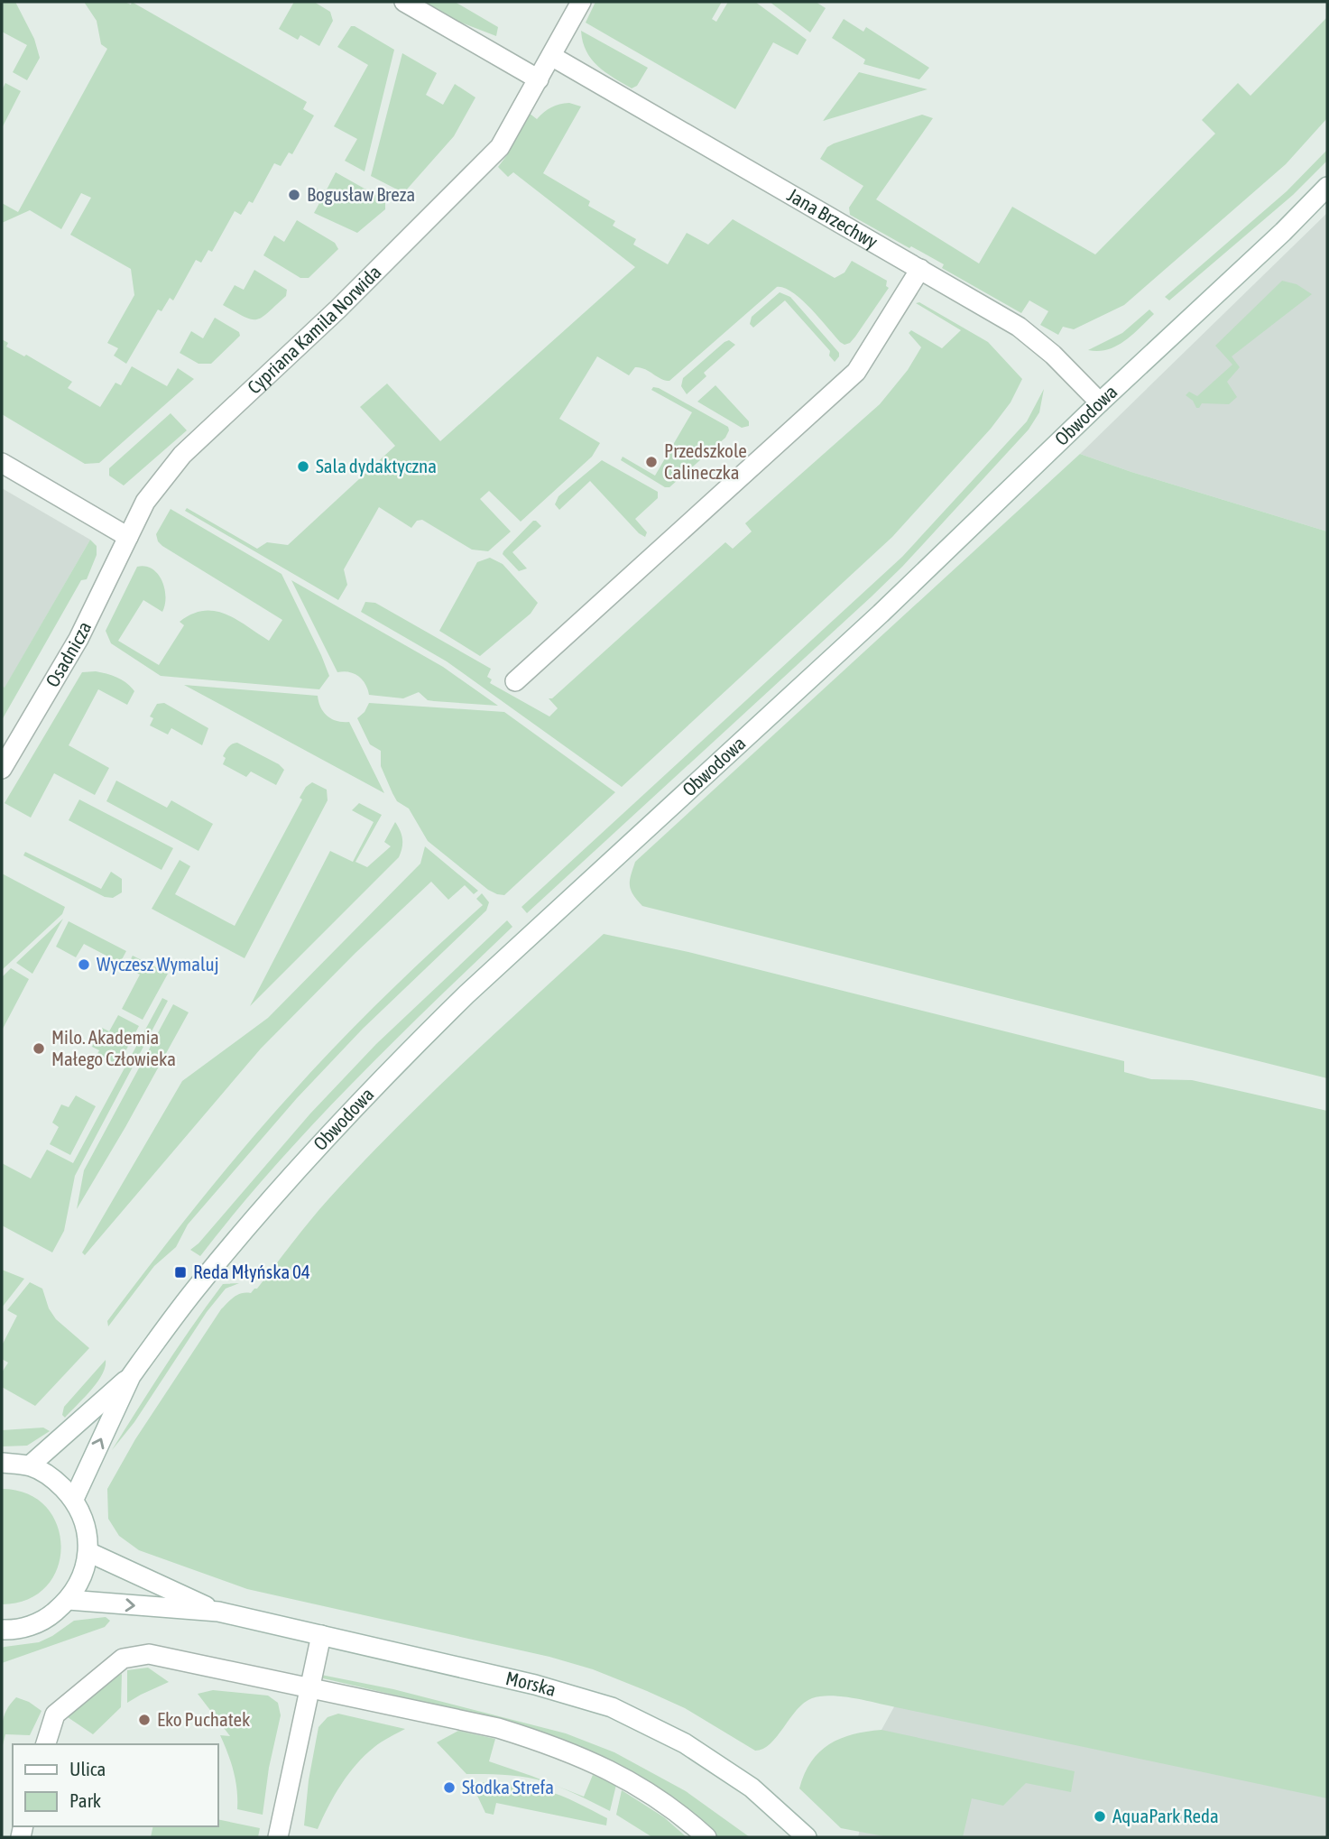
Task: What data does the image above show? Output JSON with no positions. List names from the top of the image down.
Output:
{
  "streets": {
    "street": [
      "Jana Brzechwy",
      "Cypriana Kamila Norwida",
      "Obwodowa",
      "Osadnicza",
      "Morska"
    ]
  },
  "crossings": [
    ["Jana Brzechwy", "Cypriana Kamila Norwida"],
    ["Jana Brzechwy", "Obwodowa"],
    ["Cypriana Kamila Norwida", "Osadnicza"]
  ],
  "places": {
    "other": [
      "Bogusław Breza",
      "Przedszkole Calineczka",
      "Sala dydaktyczna",
      "Wyczesz Wymaluj",
      "Milo. Akademia Małego Człowieka",
      "Eko Puchatek",
      "Słodka Strefa",
      "AquaPark Reda"
    ],
    "transit": ["Reda Młyńska 04"]
  },
  "legend": ["Ulica", "Park"]
}
